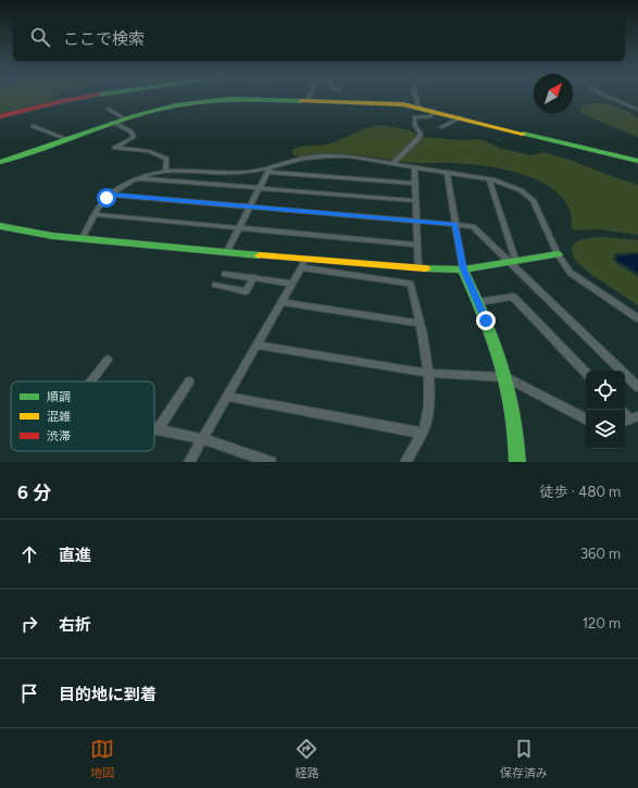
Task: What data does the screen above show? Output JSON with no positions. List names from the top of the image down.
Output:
{
  "legend": ["順調", "混雑", "渋滞"],
  "north": "top right",
  "page": {
    "search": "ここで検索",
    "heading": ["6 分", "徒歩 · 480 m"],
    "list": [
      ["直進", "360 m"],
      ["右折", "120 m"],
      "目的地に到着"
    ],
    "nav": ["地図", "経路", "保存済み"]
  }
}
